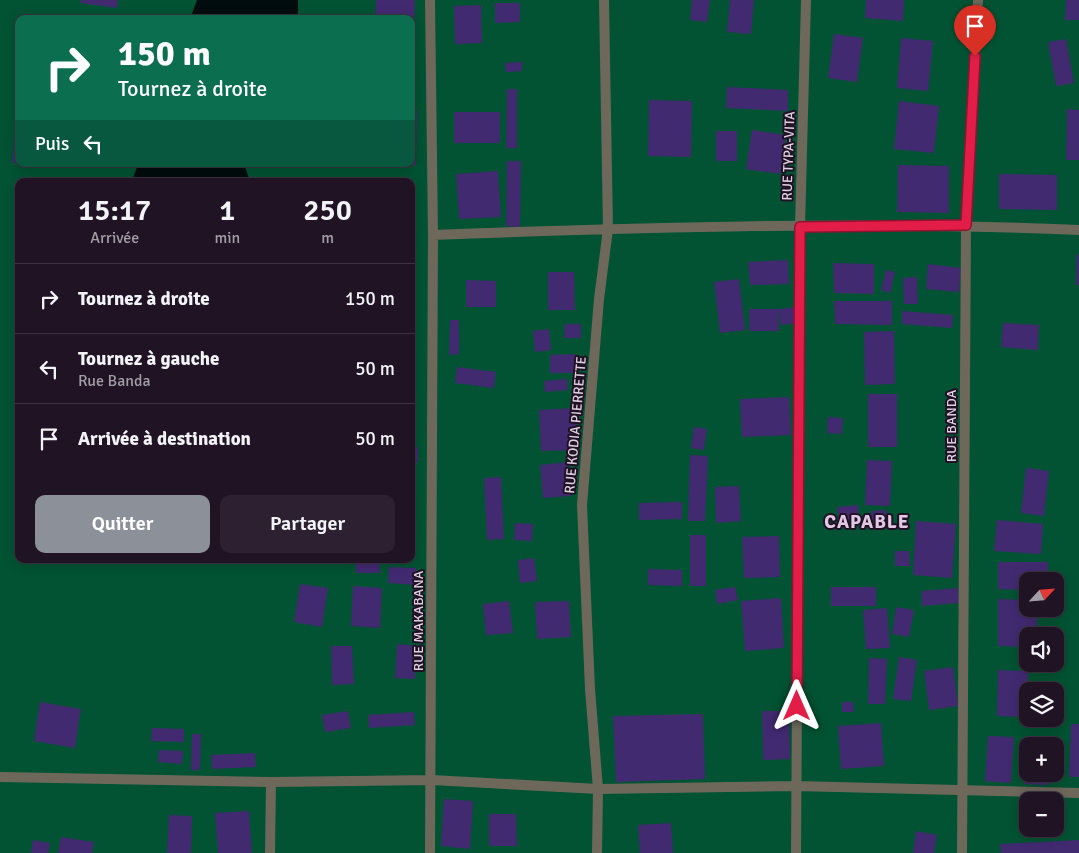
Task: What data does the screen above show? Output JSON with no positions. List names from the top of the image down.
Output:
{
  "streets": {
    "street": [
      "RUE TYPA-VITA",
      "RUE KODIA PIERRETTE",
      "RUE BANDA",
      "RUE MAKABANA"
    ]
  },
  "districts": ["CAPABLE"],
  "north": "top right",
  "page": {
    "turn": ["150 m", "Tournez à droite"],
    "then": "Puis",
    "eta": [
      "15:17",
      "Arrivée",
      "1",
      "min",
      "250",
      "m"
    ],
    "list": [
      {
        "name": "Tournez à droite",
        "value": "150 m"
      },
      {
        "name": "Tournez à gauche",
        "note": "Rue Banda",
        "value": "50 m"
      },
      {
        "name": "Arrivée à destination",
        "value": "50 m"
      }
    ],
    "buttons": ["Quitter", "Partager"],
    "map_buttons": ["+", "−"]
  }
}
